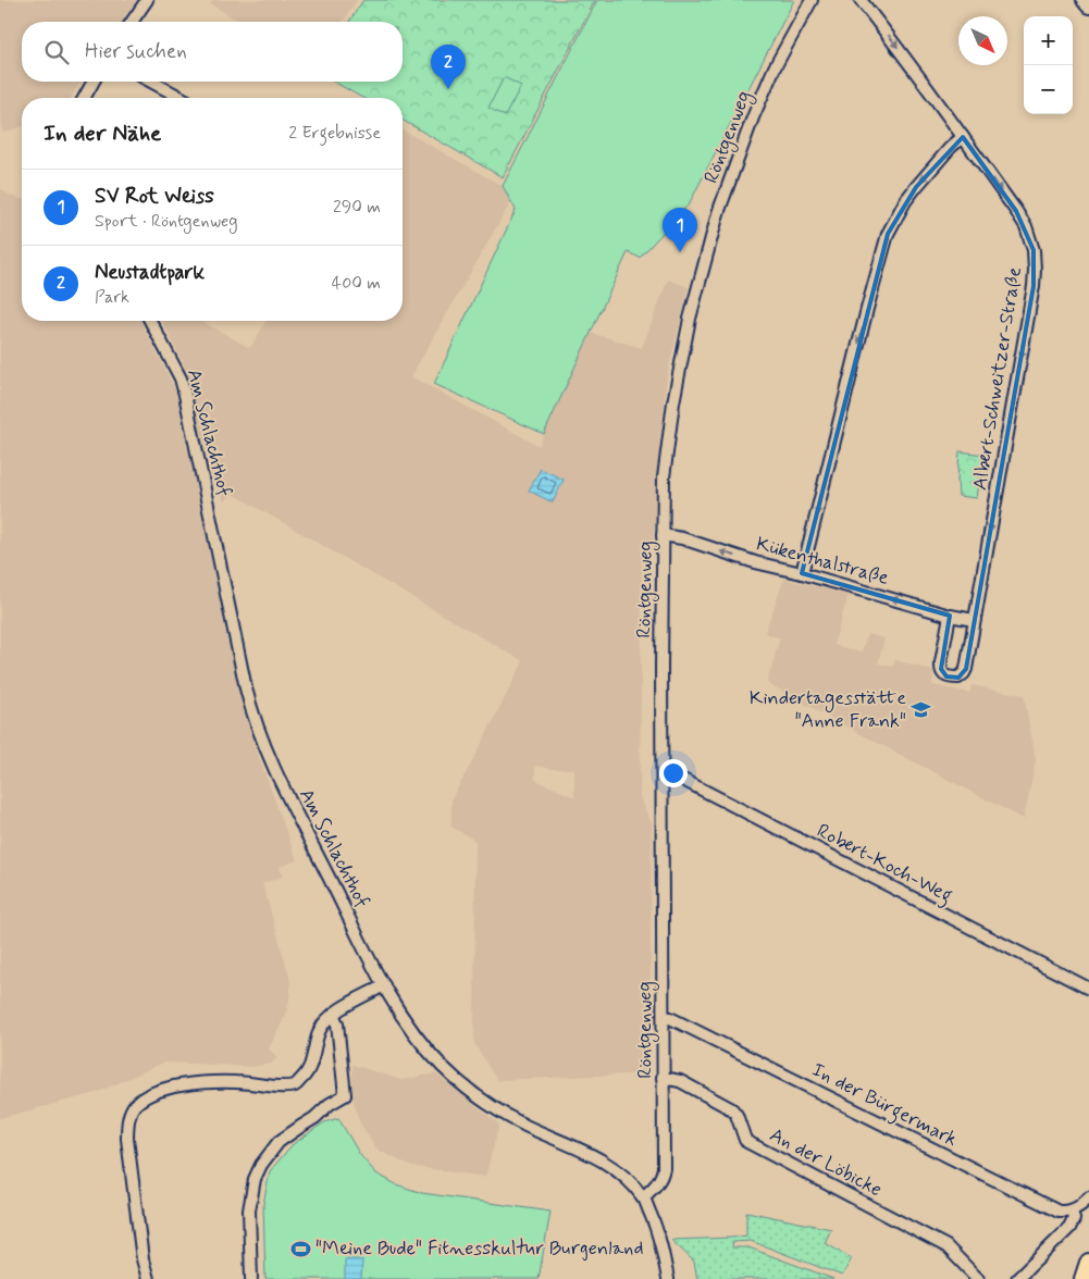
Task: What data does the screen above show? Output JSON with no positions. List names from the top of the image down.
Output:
{
  "streets": {
    "street": [
      "Röntgenweg",
      "Albert-Schweitzer-Straße",
      "Am Schlachthof",
      "Kükenthalstraße",
      "Robert-Koch-Weg",
      "In der Bürgermark",
      "An der Löbicke"
    ]
  },
  "crossings": [
    ["Röntgenweg", "Am Schlachthof"],
    ["Röntgenweg", "Kükenthalstraße"],
    ["Röntgenweg", "Robert-Koch-Weg"],
    ["Röntgenweg", "In der Bürgermark"],
    ["Röntgenweg", "An der Löbicke"],
    ["Albert-Schweitzer-Straße", "Kükenthalstraße"]
  ],
  "one_way": ["Albert-Schweitzer-Straße", "Kükenthalstraße"],
  "places": {
    "school or university": ["Kindertagesstätte \"Anne Frank\""],
    "sports": ["\"Meine Bude\" Fitnesskultur Burgenland"]
  },
  "north": "bottom right",
  "page": {
    "map_buttons": ["+", "−"],
    "search": "Hier suchen",
    "pins": ["2", "1"],
    "heading": ["In der Nähe", "2 Ergebnisse"],
    "list": [
      {
        "mark": "1",
        "name": "SV Rot Weiss",
        "note": "Sport · Röntgenweg",
        "value": "290 m"
      },
      {
        "mark": "2",
        "name": "Neustadtpark",
        "note": "Park",
        "value": "400 m"
      }
    ]
  }
}
